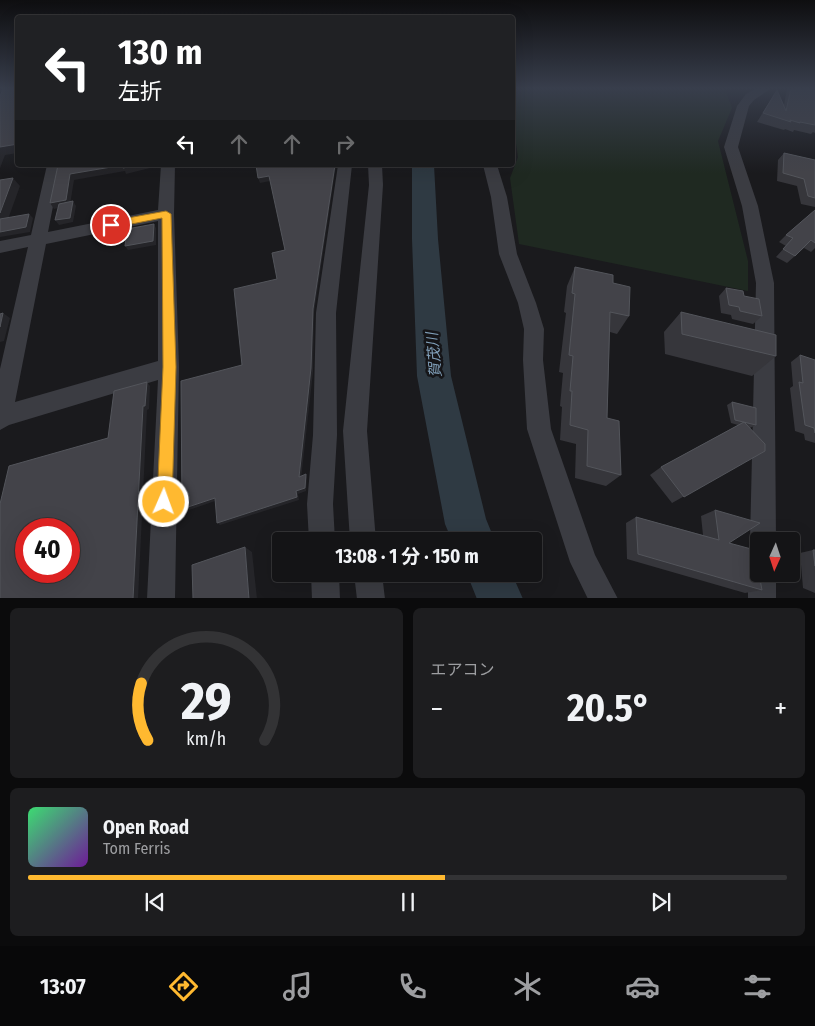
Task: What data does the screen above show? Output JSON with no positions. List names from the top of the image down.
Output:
{
  "water": ["賀茂川"],
  "north": "bottom",
  "page": {
    "turn": ["130 m", "左折"],
    "limit": "40",
    "trip": "13:08 · 1 分 · 150 m",
    "tile": "エアコン",
    "heat": ["−", "20.5°", "+"],
    "song": ["Open Road", "Tom Ferris"],
    "tabs": "13:07",
    "gauge": ["29", "km/h"]
  }
}
